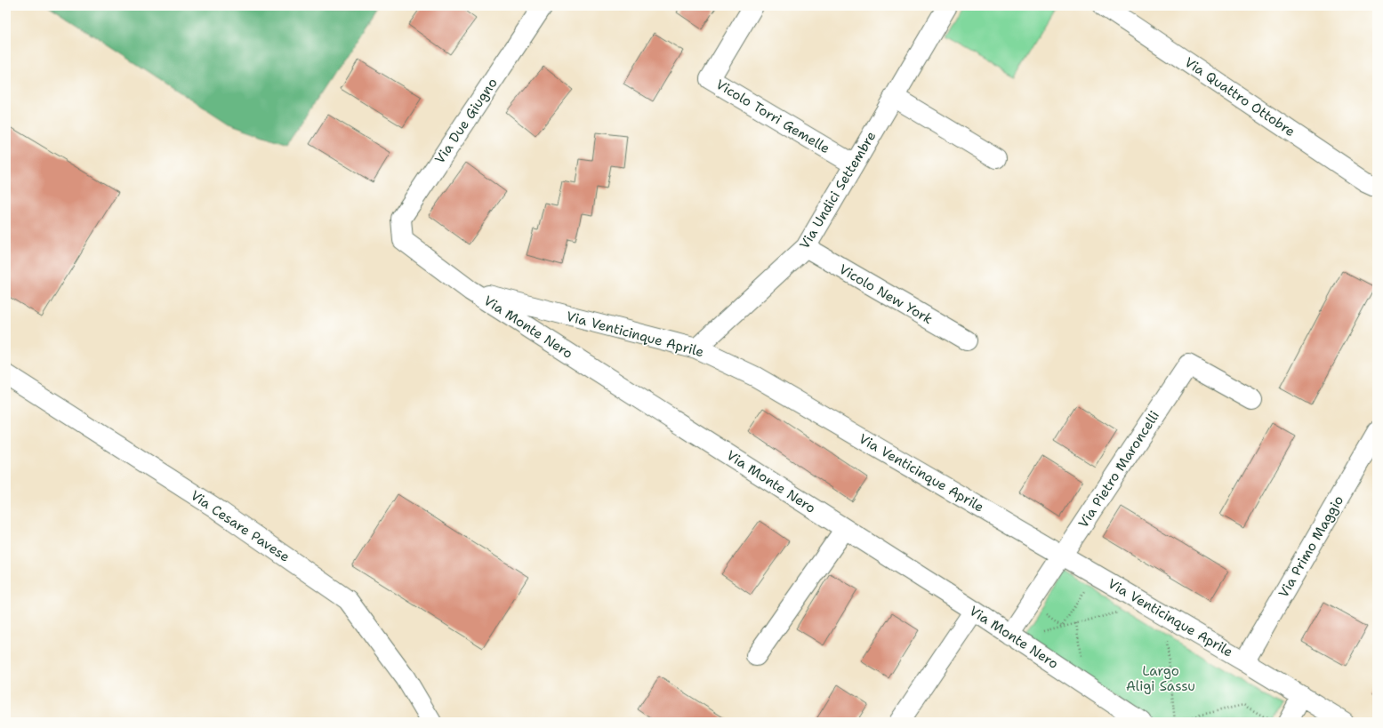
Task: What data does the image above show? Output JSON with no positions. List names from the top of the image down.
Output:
{
  "streets": {
    "street": [
      "Via Quattro Ottobre",
      "Vicolo Torri Gemelle",
      "Via Due Giugno",
      "Via Undici Settembre",
      "Vicolo New York",
      "Via Monte Nero",
      "Via Venticinque Aprile",
      "Via Pietro Maroncelli",
      "Via Cesare Pavese",
      "Via Primo Maggio"
    ]
  },
  "crossings": [
    ["Vicolo Torri Gemelle", "Via Undici Settembre"],
    ["Via Due Giugno", "Via Monte Nero"],
    ["Via Undici Settembre", "Vicolo New York"],
    ["Via Undici Settembre", "Via Venticinque Aprile"],
    ["Via Monte Nero", "Via Venticinque Aprile"],
    ["Via Monte Nero", "Via Pietro Maroncelli"],
    ["Via Venticinque Aprile", "Via Pietro Maroncelli"],
    ["Via Venticinque Aprile", "Via Primo Maggio"]
  ],
  "parks": ["Largo Aligi Sassu"]
}
